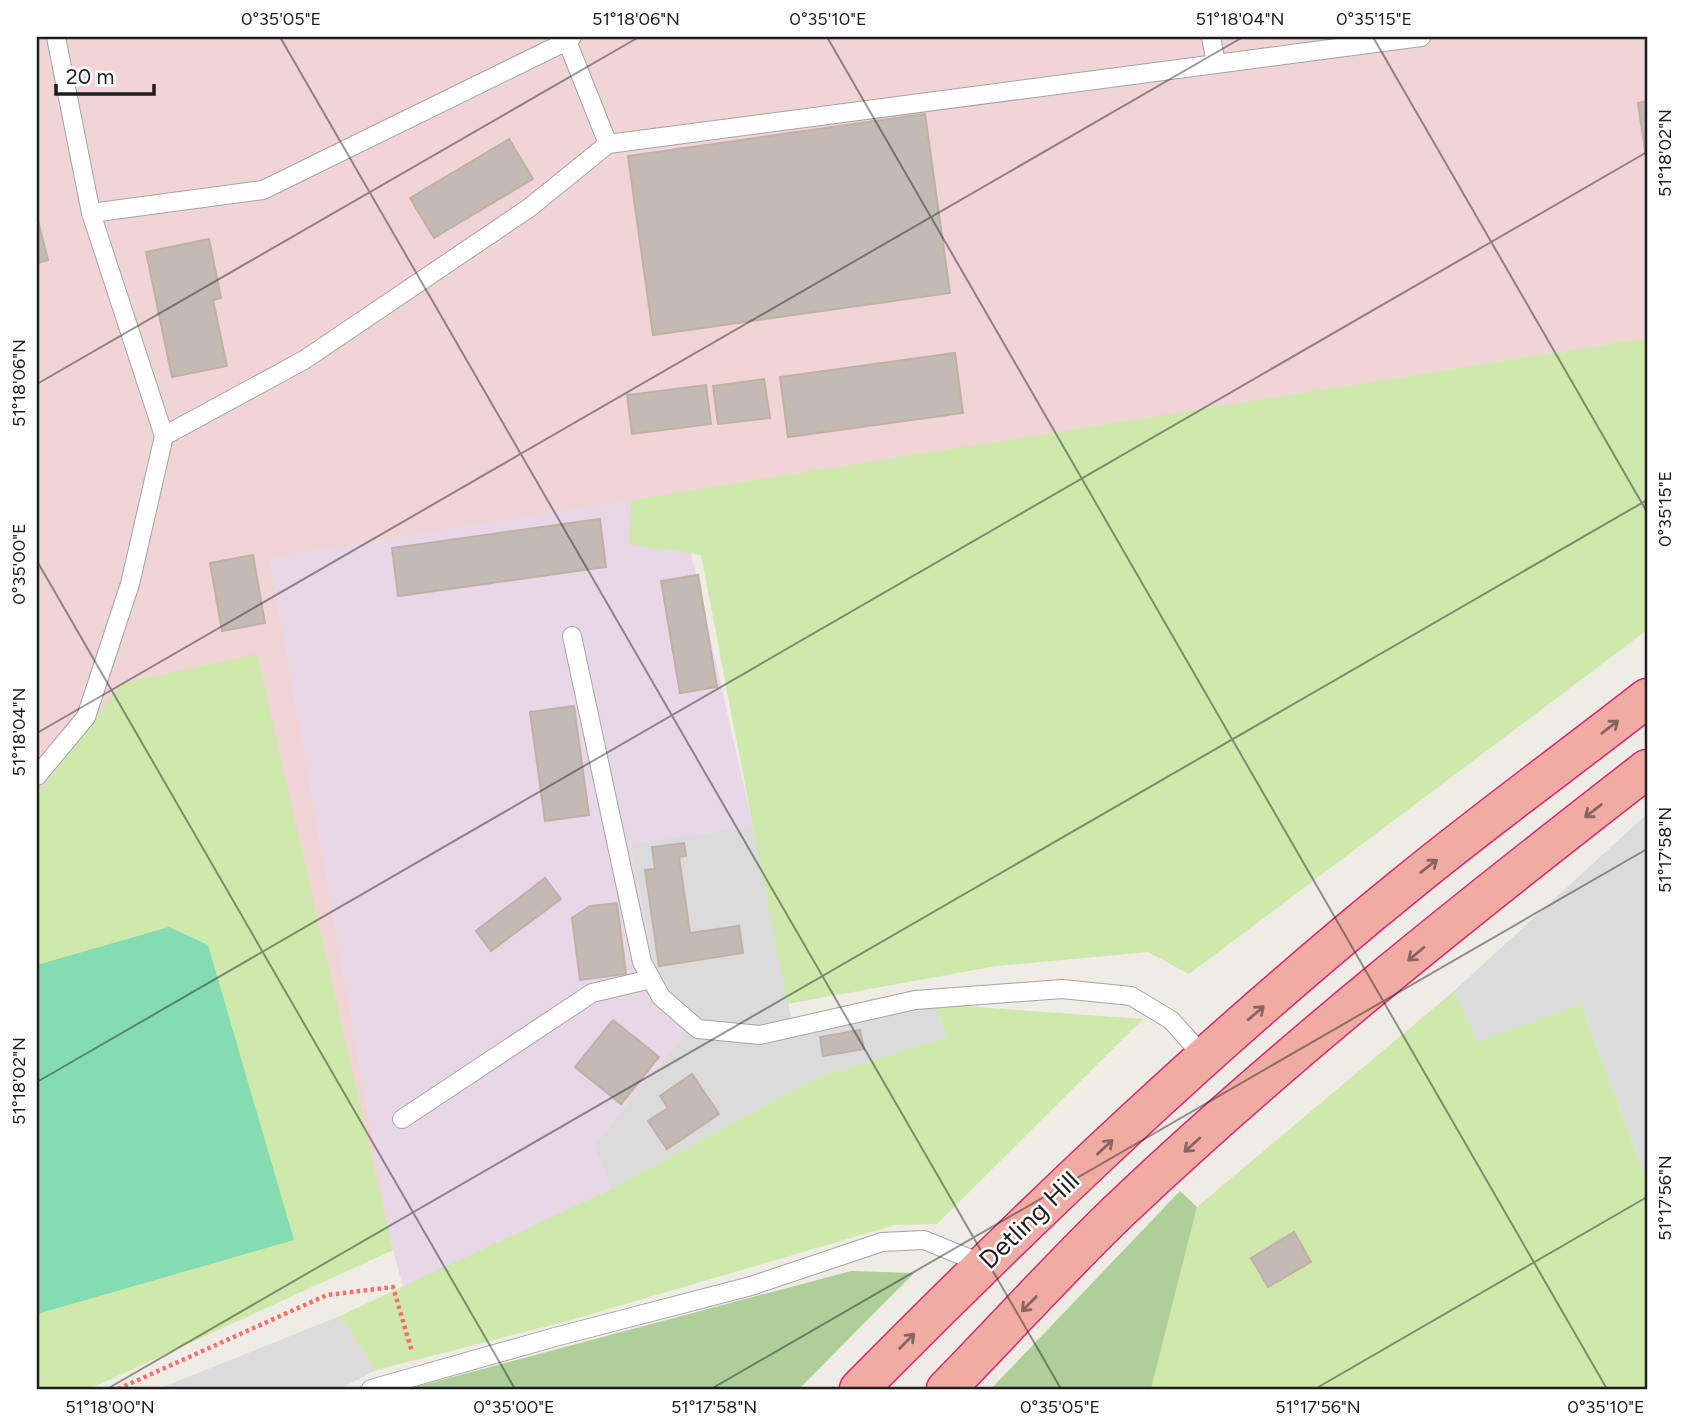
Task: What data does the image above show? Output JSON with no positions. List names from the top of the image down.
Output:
{
  "streets": {
    "highway": ["Detling Hill"]
  },
  "scale_bar": "20 m",
  "coordinates": [
    "0°35'05\"E",
    "51°18'06\"N",
    "0°35'10\"E",
    "51°18'04\"N",
    "0°35'15\"E",
    "51°18'02\"N",
    "0°35'00\"E",
    "51°17'58\"N",
    "51°17'56\"N",
    "51°18'00\"N"
  ]
}
